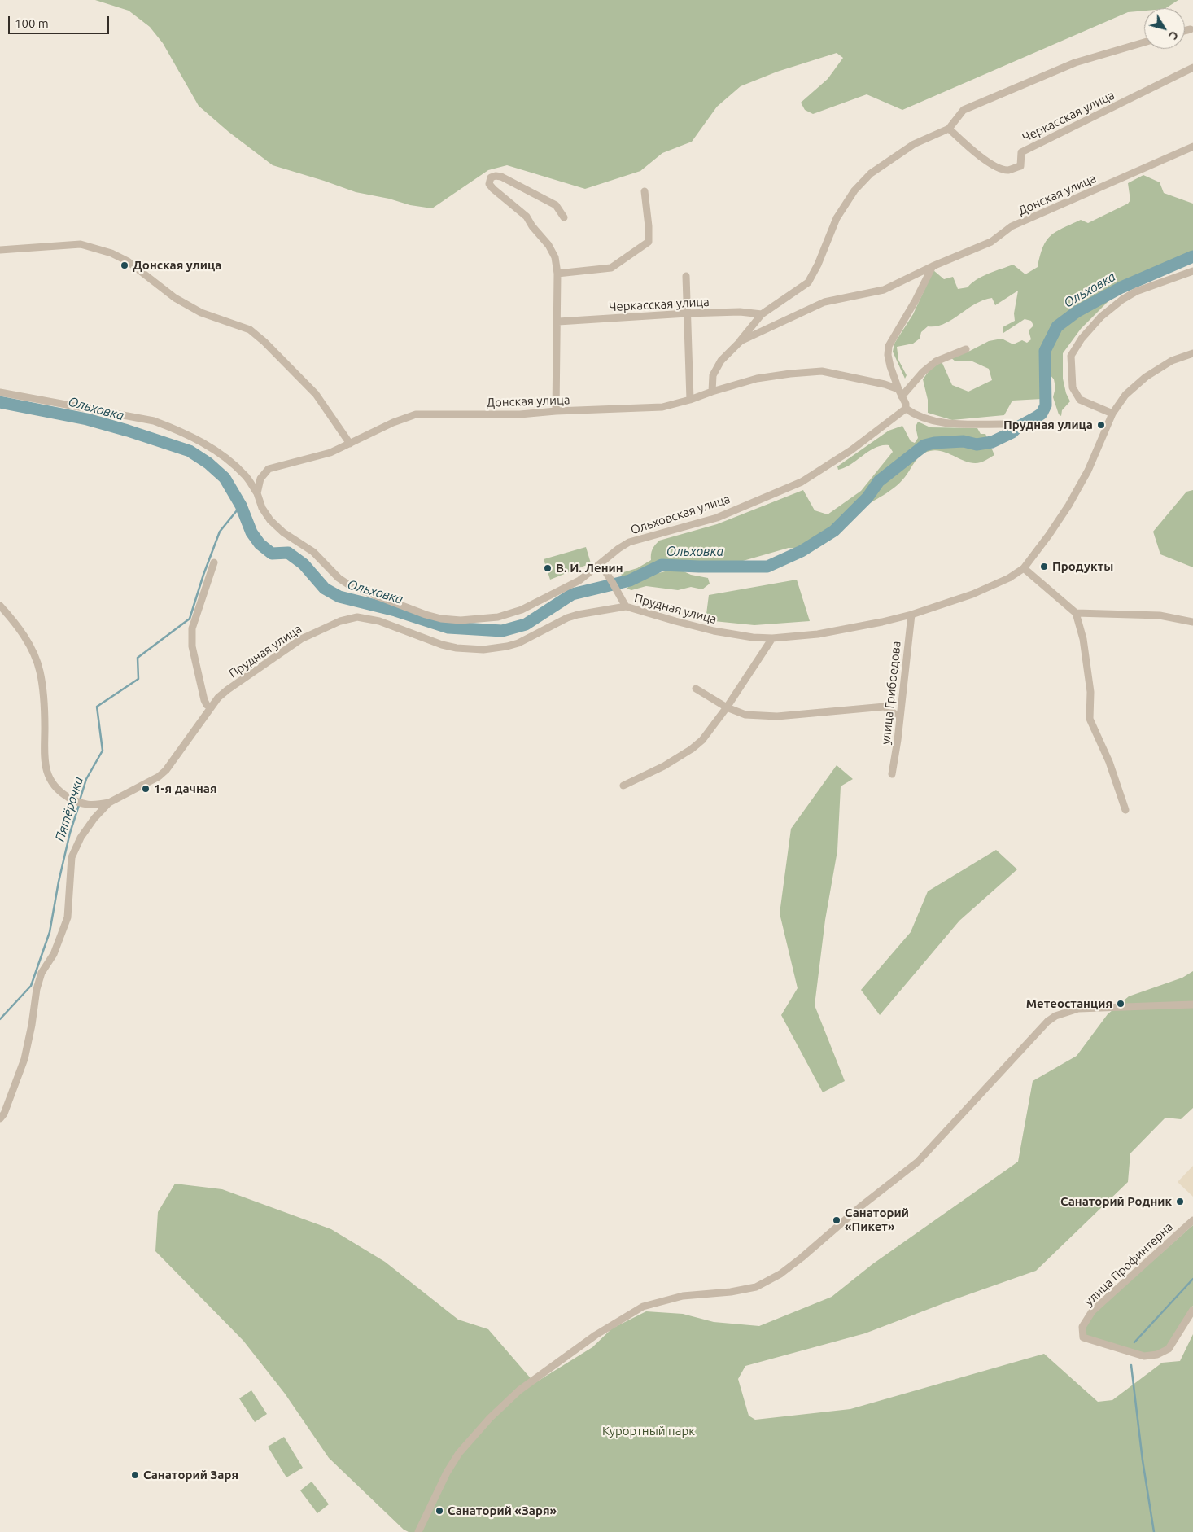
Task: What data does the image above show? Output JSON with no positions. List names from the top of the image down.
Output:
{
  "streets": {
    "street": [
      "Черкасская улица",
      "Донская улица",
      "Ольховская улица",
      "Прудная улица",
      "улица Грибоедова",
      "улица Профинтерна"
    ]
  },
  "crossings": [
    ["Донская улица", "Ольховская улица"],
    ["Прудная улица", "улица Грибоедова"]
  ],
  "water": ["Ольховка", "Пятёрочка"],
  "parks": ["Курортный парк"],
  "places": [
    "Донская улица",
    "Прудная улица",
    "Продукты",
    "В. И. Ленин",
    "1-я дачная",
    "Метеостанция",
    "Санаторий Родник",
    "Санаторий «Пикет»",
    "Санаторий Заря",
    "Санаторий «Заря»"
  ],
  "scale_bar": "100 m",
  "north": "bottom right"
}
